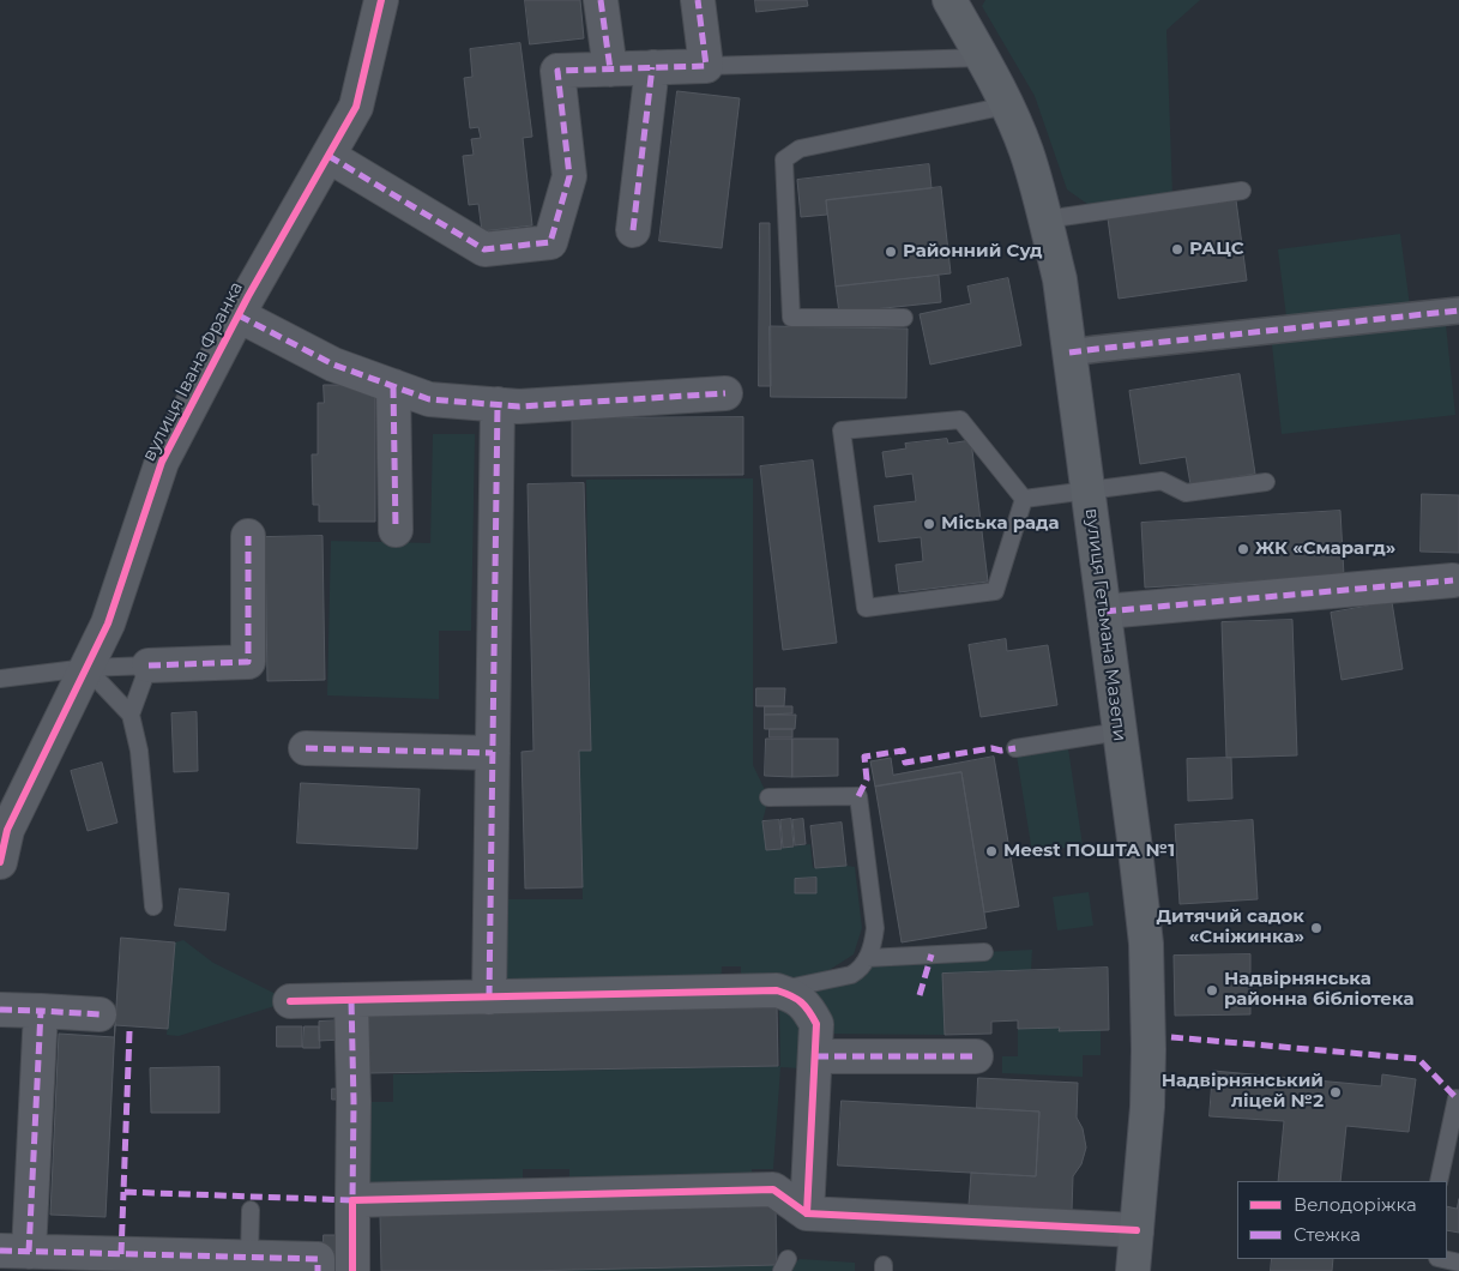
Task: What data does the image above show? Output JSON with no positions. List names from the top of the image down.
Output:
{
  "streets": {
    "main road": ["вулиця Гетьмана Мазепи"],
    "street": ["вулиця Івана Франка"]
  },
  "places": [
    "РАЦС",
    "Районний Суд",
    "Міська рада",
    "ЖК «Смарагд»",
    "Meest ПОШТА №1",
    "Дитячий садок «Сніжинка»",
    "Надвірнянська районна бібліотека",
    "Надвірнянський ліцей №2"
  ],
  "legend": ["Велодоріжка", "Стежка"]
}
